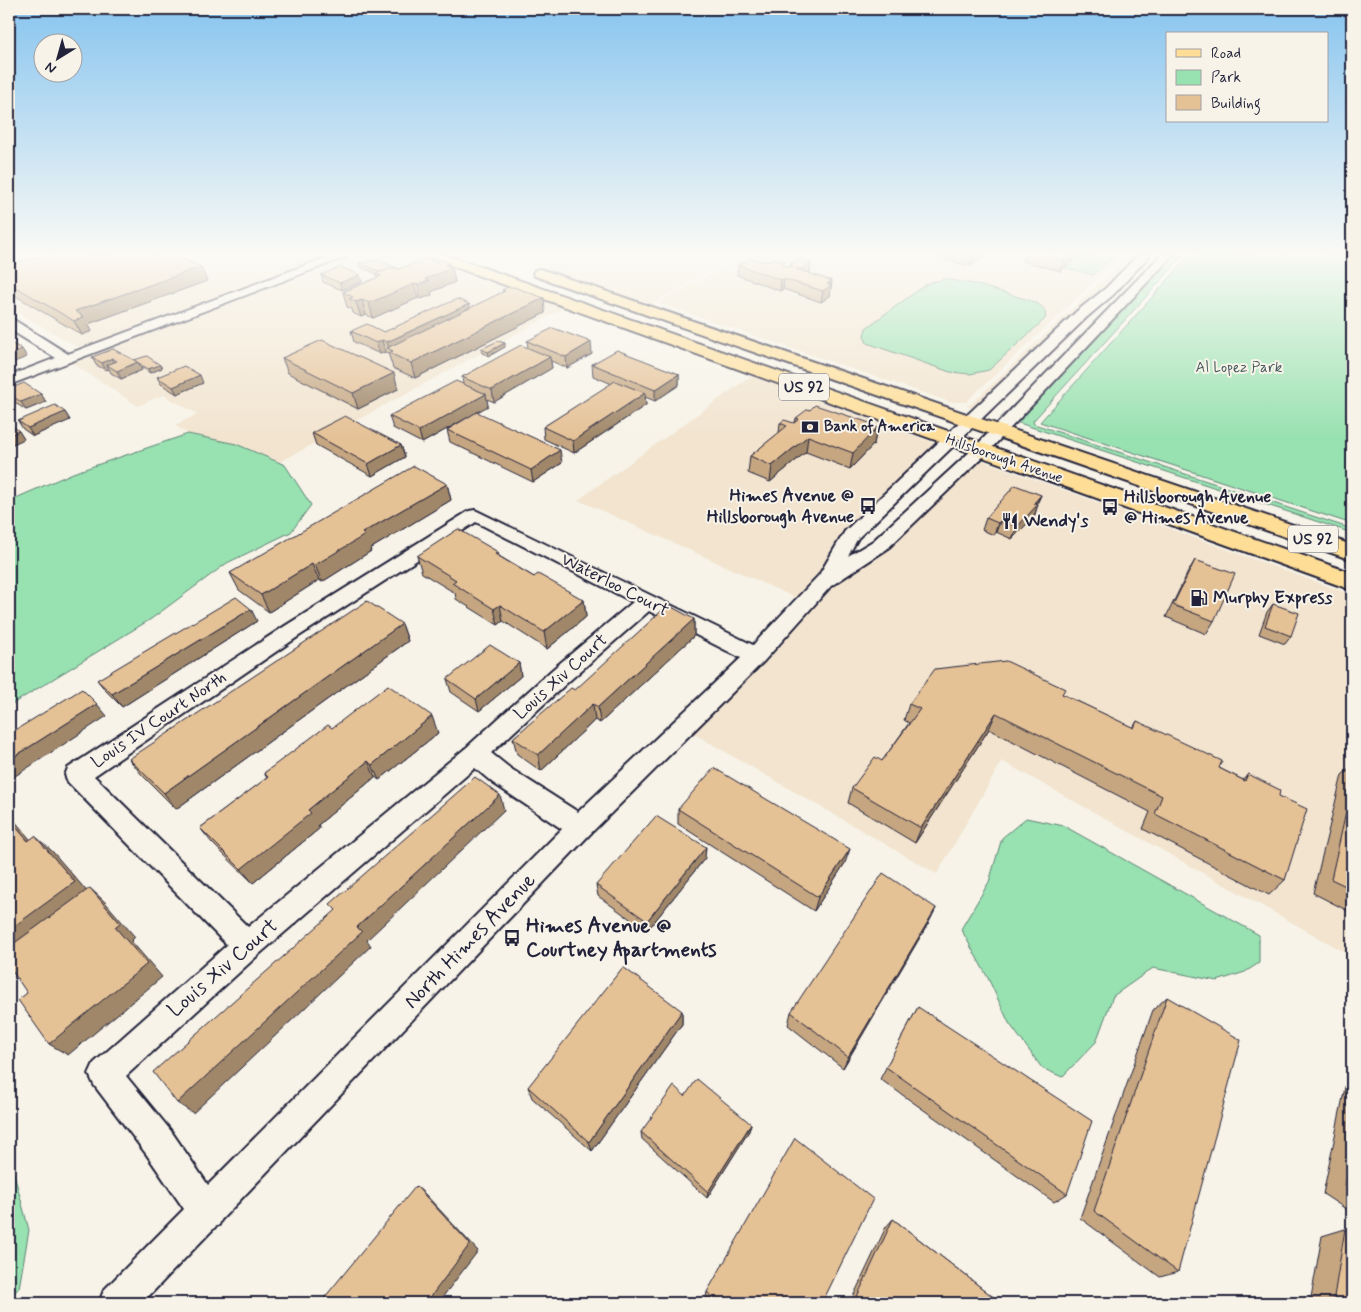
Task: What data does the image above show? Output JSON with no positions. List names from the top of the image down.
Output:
{
  "streets": {
    "main road": ["US 92", "Hillsborough Avenue"],
    "street": [
      "Waterloo Court",
      "Louis Xiv Court",
      "Louis IV Court North",
      "North Himes Avenue"
    ]
  },
  "crossings": [
    ["US 92", "Hillsborough Avenue"],
    ["US 92", "North Himes Avenue"],
    ["Hillsborough Avenue", "North Himes Avenue"],
    ["Waterloo Court", "Louis Xiv Court"],
    ["Waterloo Court", "Louis IV Court North"],
    ["Waterloo Court", "North Himes Avenue"],
    ["Louis Xiv Court", "Louis IV Court North"],
    ["Louis Xiv Court", "North Himes Avenue"]
  ],
  "parks": ["Al Lopez Park"],
  "places": {
    "bank": ["Bank of America"],
    "bus stop": ["Himes Avenue @ Hillsborough Avenue", "Hillsborough Avenue @ Himes Avenue", "Himes Avenue @ Courtney Apartments"],
    "restaurant": ["Wendy's"],
    "fuel station": ["Murphy Express"]
  },
  "legend": ["Road", "Park", "Building"],
  "north": "bottom left"
}
